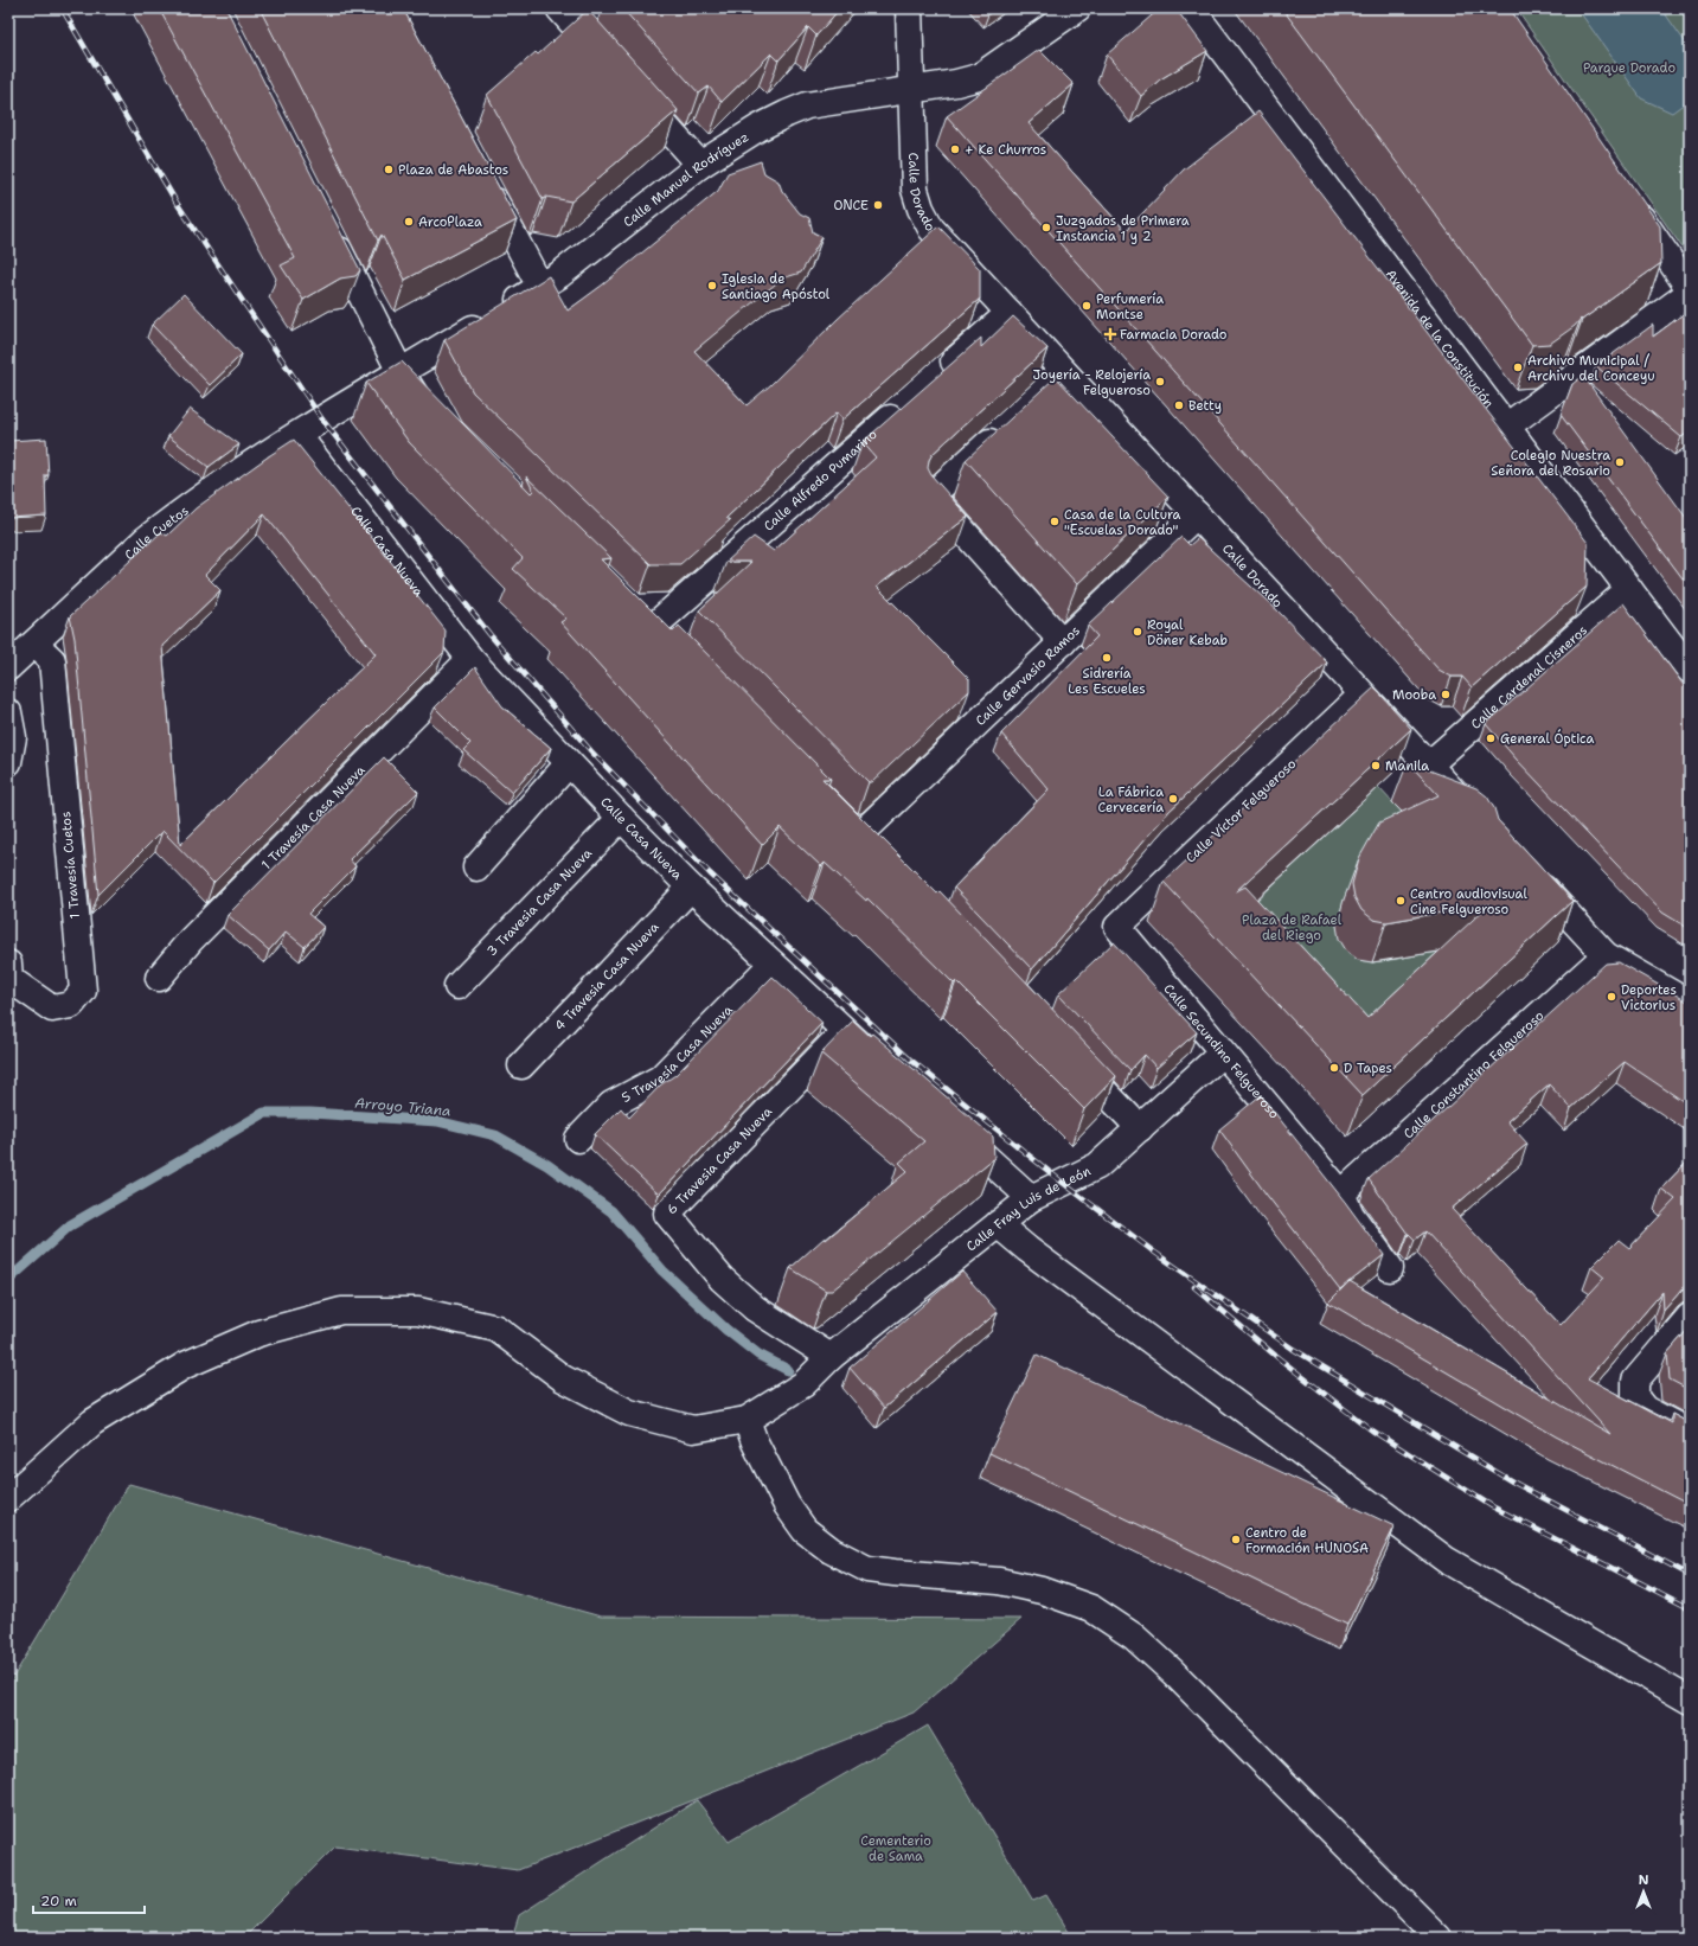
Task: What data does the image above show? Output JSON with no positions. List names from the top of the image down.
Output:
{
  "streets": {
    "street": [
      "Calle Manuel Rodríguez",
      "Calle Dorado",
      "Avenida de la Constitución",
      "Calle Alfredo Pumarino",
      "Calle Cuetos",
      "Calle Casa Nueva",
      "Calle Gervasio Ramos",
      "Calle Cardenal Cisneros",
      "Calle Víctor Felgueroso",
      "1 Travesía Casa Nueva",
      "1 Travesía Cuetos",
      "3 Travesia Casa Nueva",
      "4 Travesia Casa Nueva",
      "Calle Secundino Felgueroso",
      "5 Travesía Casa Nueva",
      "Calle Constantino Felgueroso",
      "6 Travesia Casa Nueva",
      "Calle Fray Luis de León"
    ]
  },
  "crossings": [
    ["Calle Manuel Rodríguez", "Calle Dorado"],
    ["Calle Manuel Rodríguez", "Calle Cuetos"],
    ["Calle Dorado", "Calle Gervasio Ramos"],
    ["Calle Dorado", "Calle Cardenal Cisneros"],
    ["Calle Dorado", "Calle Víctor Felgueroso"],
    ["Avenida de la Constitución", "Calle Cardenal Cisneros"],
    ["Calle Cuetos", "Calle Casa Nueva"],
    ["Calle Cuetos", "1 Travesía Cuetos"],
    ["Calle Casa Nueva", "1 Travesía Casa Nueva"],
    ["Calle Casa Nueva", "3 Travesia Casa Nueva"],
    ["Calle Casa Nueva", "4 Travesia Casa Nueva"],
    ["Calle Casa Nueva", "5 Travesía Casa Nueva"],
    ["Calle Casa Nueva", "6 Travesia Casa Nueva"],
    ["Calle Víctor Felgueroso", "Calle Secundino Felgueroso"],
    ["Calle Secundino Felgueroso", "Calle Constantino Felgueroso"],
    ["Calle Secundino Felgueroso", "Calle Fray Luis de León"],
    ["6 Travesia Casa Nueva", "Calle Fray Luis de León"]
  ],
  "water": ["Arroyo Triana"],
  "parks": ["Parque Dorado", "Plaza de Rafael del Riego", "Cementerio de Sama"],
  "places": {
    "other": [
      "+ Ke Churros",
      "Plaza de Abastos",
      "ONCE",
      "ArcoPlaza",
      "Juzgados de Primera Instancia 1 y 2",
      "Iglesia de Santiago Apóstol",
      "Perfumería Montse",
      "Archivo Municipal / Archivu del Conceyu",
      "Joyería - Relojería Felgueroso",
      "Betty",
      "Colegio Nuestra Señora del Rosario",
      "Casa de la Cultura \"Escuelas Dorado\"",
      "Royal Döner Kebab",
      "Sidrería Les Escueles",
      "Mooba",
      "General Óptica",
      "Manila",
      "La Fábrica Cervecería",
      "Centro audiovisual Cine Felgueroso",
      "Deportes Victorius",
      "D Tapes",
      "Centro de Formación HUNOSA"
    ],
    "health": ["Farmacia Dorado"]
  },
  "scale_bar": "20 m",
  "north": "top"
}
